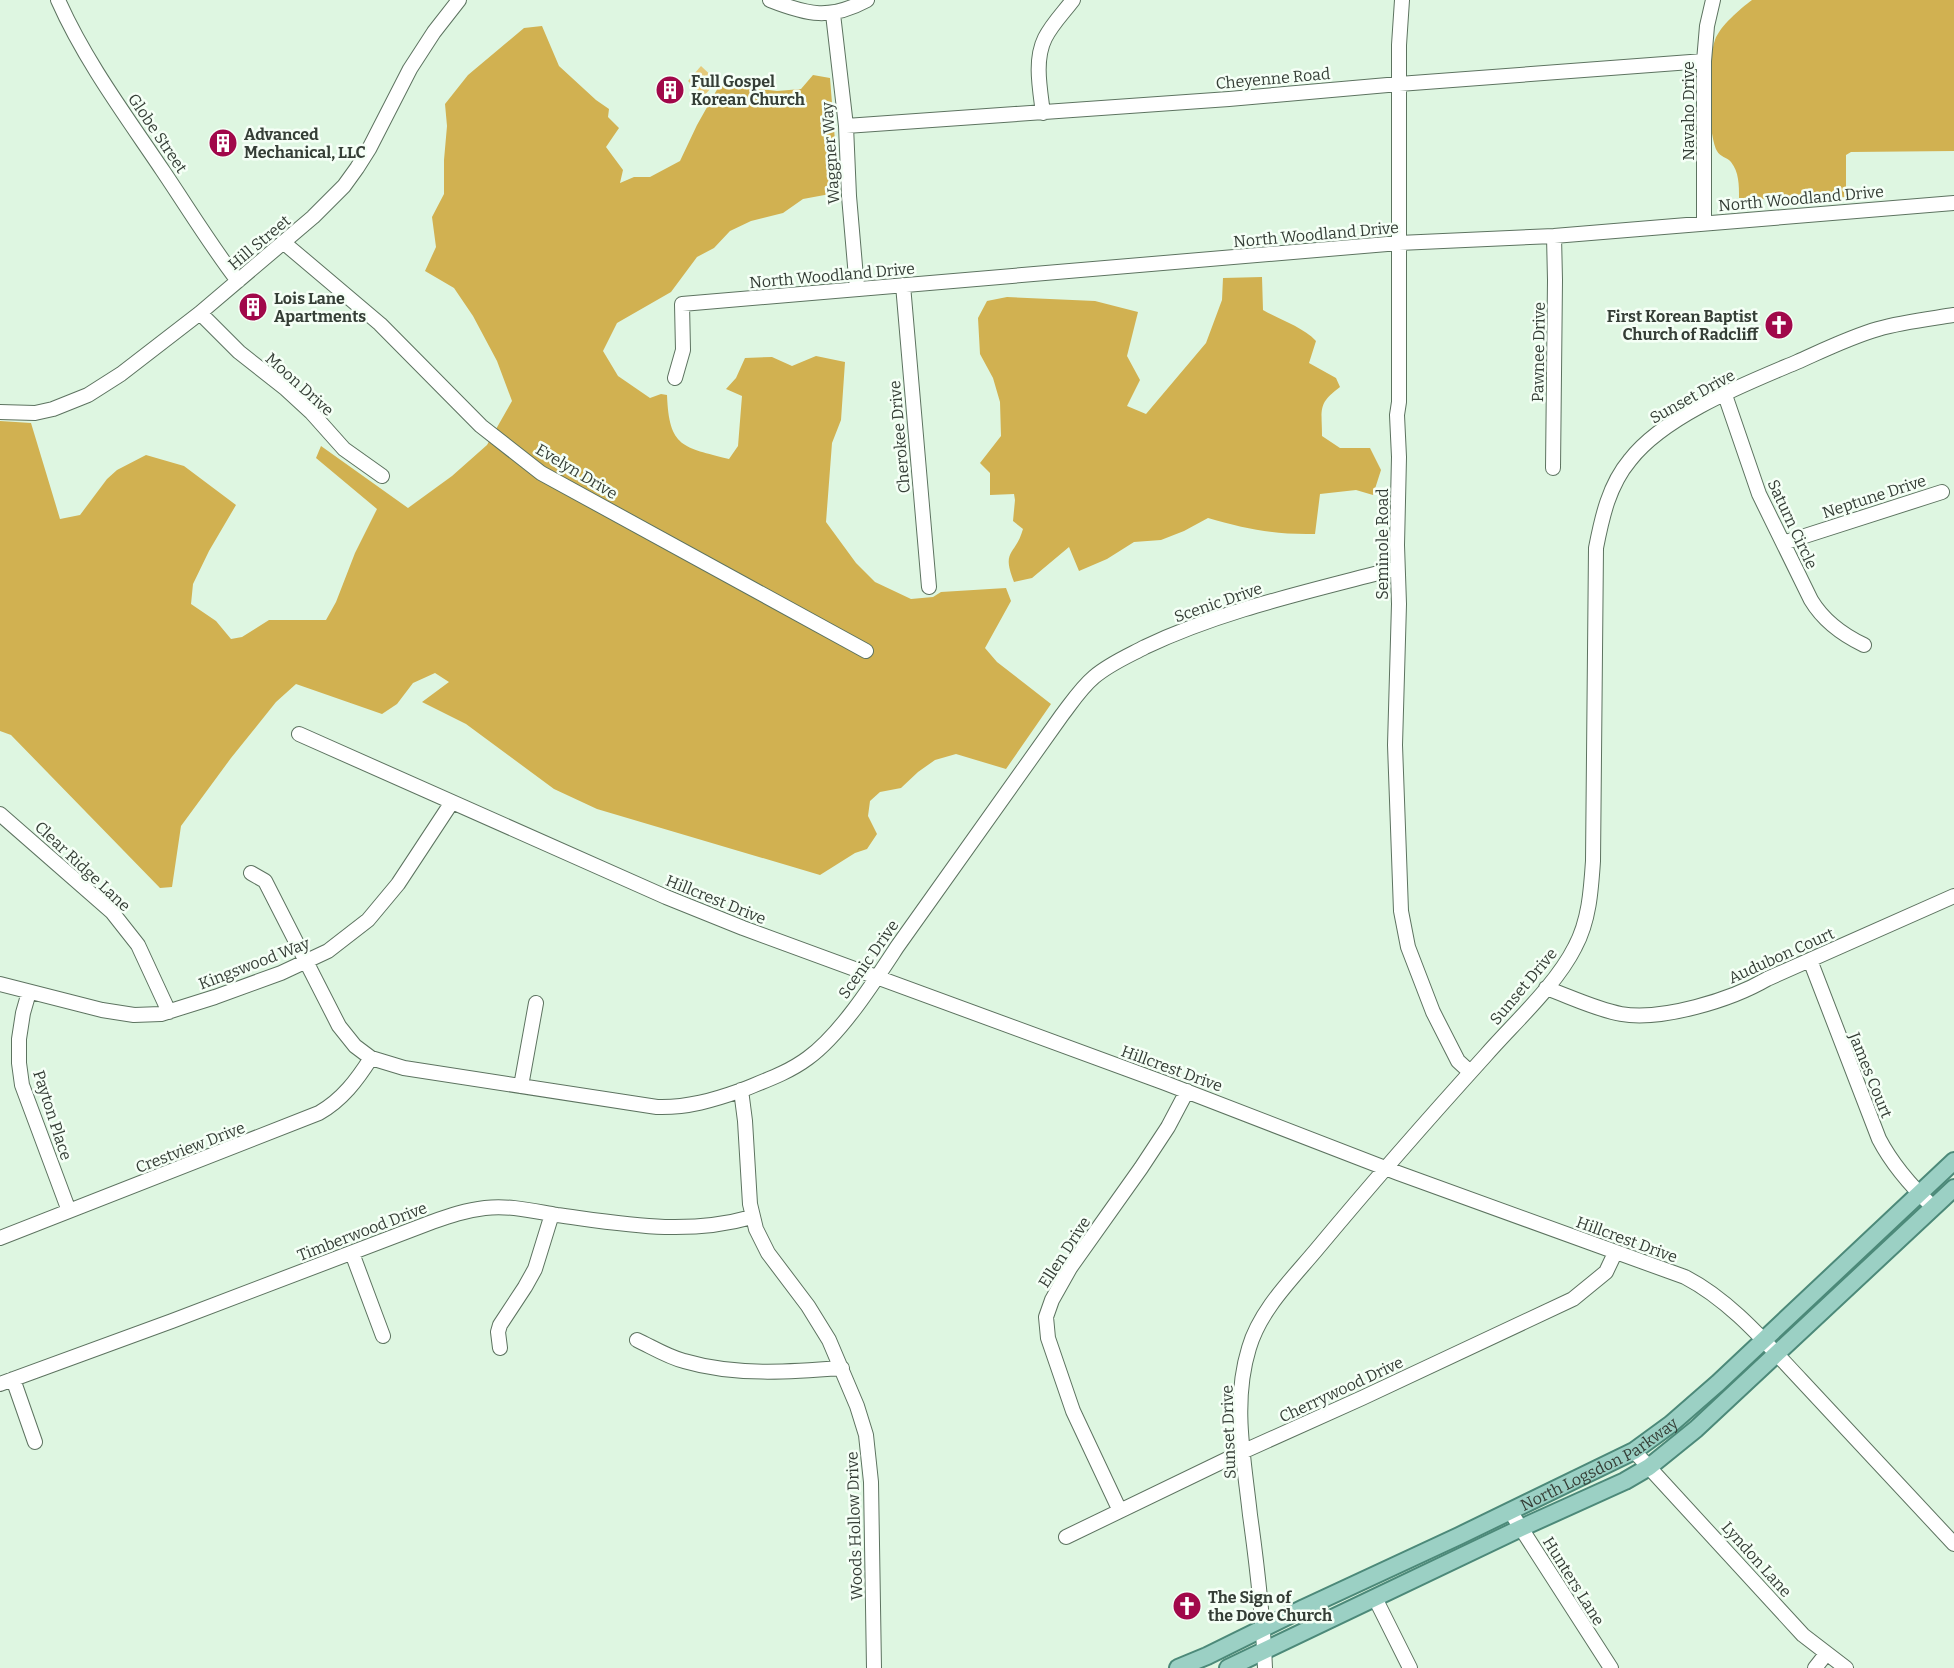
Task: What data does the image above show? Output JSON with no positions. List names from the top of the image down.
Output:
{
  "streets": {
    "main road": ["North Logsdon Parkway"],
    "street": [
      "Cheyenne Road",
      "Navaho Drive",
      "Globe Street",
      "Waggner Way",
      "North Woodland Drive",
      "Hill Street",
      "Pawnee Drive",
      "Moon Drive",
      "Sunset Drive",
      "Cherokee Drive",
      "Evelyn Drive",
      "Neptune Drive",
      "Saturn Circle",
      "Seminole Road",
      "Scenic Drive",
      "Clear Ridge Lane",
      "Hillcrest Drive",
      "Audubon Court",
      "Kingswood Way",
      "James Court",
      "Payton Place",
      "Crestview Drive",
      "Timberwood Drive",
      "Ellen Drive",
      "Cherrywood Drive",
      "Woods Hollow Drive",
      "Lyndon Lane",
      "Hunters Lane"
    ]
  },
  "crossings": [
    ["Cheyenne Road", "Navaho Drive"],
    ["Cheyenne Road", "Waggner Way"],
    ["Cheyenne Road", "Seminole Road"],
    ["Navaho Drive", "North Woodland Drive"],
    ["Globe Street", "Hill Street"],
    ["Waggner Way", "North Woodland Drive"],
    ["North Woodland Drive", "Pawnee Drive"],
    ["North Woodland Drive", "Cherokee Drive"],
    ["North Woodland Drive", "Seminole Road"],
    ["Hill Street", "Moon Drive"],
    ["Hill Street", "Evelyn Drive"],
    ["Sunset Drive", "Saturn Circle"],
    ["Sunset Drive", "Seminole Road"],
    ["Sunset Drive", "Hillcrest Drive"],
    ["Sunset Drive", "Audubon Court"],
    ["Sunset Drive", "Cherrywood Drive"],
    ["Sunset Drive", "North Logsdon Parkway"],
    ["Neptune Drive", "Saturn Circle"],
    ["Seminole Road", "Scenic Drive"],
    ["Scenic Drive", "Hillcrest Drive"],
    ["Scenic Drive", "Kingswood Way"],
    ["Scenic Drive", "Crestview Drive"],
    ["Scenic Drive", "Woods Hollow Drive"],
    ["Clear Ridge Lane", "Kingswood Way"],
    ["Hillcrest Drive", "Kingswood Way"],
    ["Hillcrest Drive", "Ellen Drive"],
    ["Hillcrest Drive", "Cherrywood Drive"],
    ["Hillcrest Drive", "North Logsdon Parkway"],
    ["Audubon Court", "James Court"],
    ["Kingswood Way", "Payton Place"],
    ["James Court", "North Logsdon Parkway"],
    ["Payton Place", "Crestview Drive"],
    ["Timberwood Drive", "Woods Hollow Drive"],
    ["Ellen Drive", "Cherrywood Drive"],
    ["North Logsdon Parkway", "Lyndon Lane"],
    ["North Logsdon Parkway", "Hunters Lane"]
  ],
  "places": {
    "building": ["Full Gospel Korean Church", "Advanced Mechanical, LLC", "Lois Lane Apartments"],
    "church": ["First Korean Baptist Church of Radcliff", "The Sign of the Dove Church"]
  }
}
